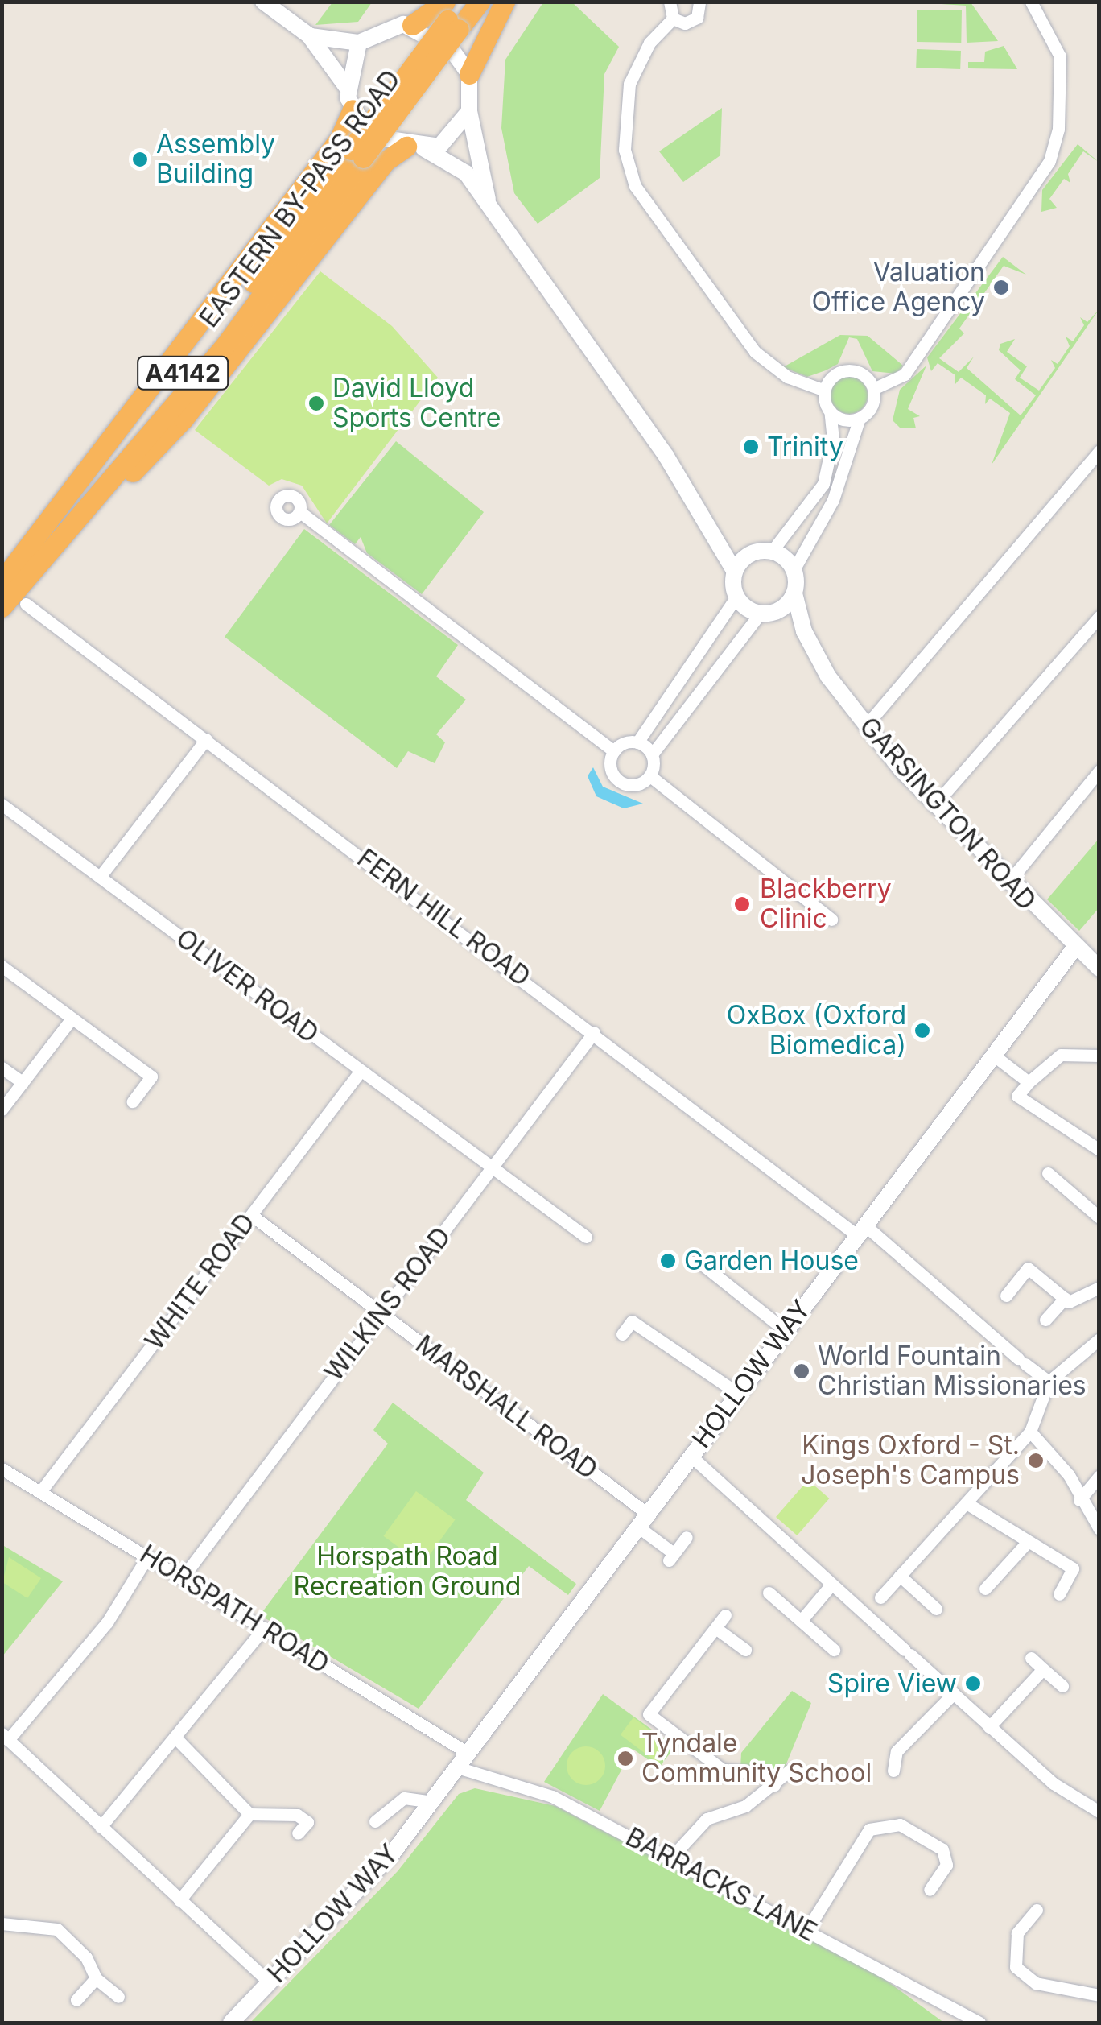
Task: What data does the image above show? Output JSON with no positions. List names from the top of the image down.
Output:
{
  "streets": {
    "highway": ["EASTERN BY-PASS ROAD", "A4142"],
    "main road": ["GARSINGTON ROAD", "HOLLOW WAY"],
    "street": [
      "FERN HILL ROAD",
      "OLIVER ROAD",
      "WHITE ROAD",
      "WILKINS ROAD",
      "MARSHALL ROAD",
      "HORSPATH ROAD",
      "BARRACKS LANE"
    ]
  },
  "crossings": [
    ["GARSINGTON ROAD", "HOLLOW WAY"],
    ["FERN HILL ROAD", "WILKINS ROAD"],
    ["FERN HILL ROAD", "HOLLOW WAY"],
    ["OLIVER ROAD", "WHITE ROAD"],
    ["OLIVER ROAD", "WILKINS ROAD"],
    ["WHITE ROAD", "MARSHALL ROAD"],
    ["WHITE ROAD", "HORSPATH ROAD"],
    ["WILKINS ROAD", "MARSHALL ROAD"],
    ["WILKINS ROAD", "HORSPATH ROAD"],
    ["HOLLOW WAY", "MARSHALL ROAD"],
    ["HOLLOW WAY", "HORSPATH ROAD"],
    ["HOLLOW WAY", "BARRACKS LANE"]
  ],
  "parks": ["Horspath Road Recreation Ground"],
  "places": [
    "Assembly Building",
    "Valuation Office Agency",
    "David Lloyd Sports Centre",
    "Trinity",
    "Blackberry Clinic",
    "OxBox (Oxford Biomedica)",
    "Garden House",
    "World Fountain Christian Missionaries",
    "Kings Oxford - St. Joseph's Campus",
    "Spire View",
    "Tyndale Community School"
  ]
}
